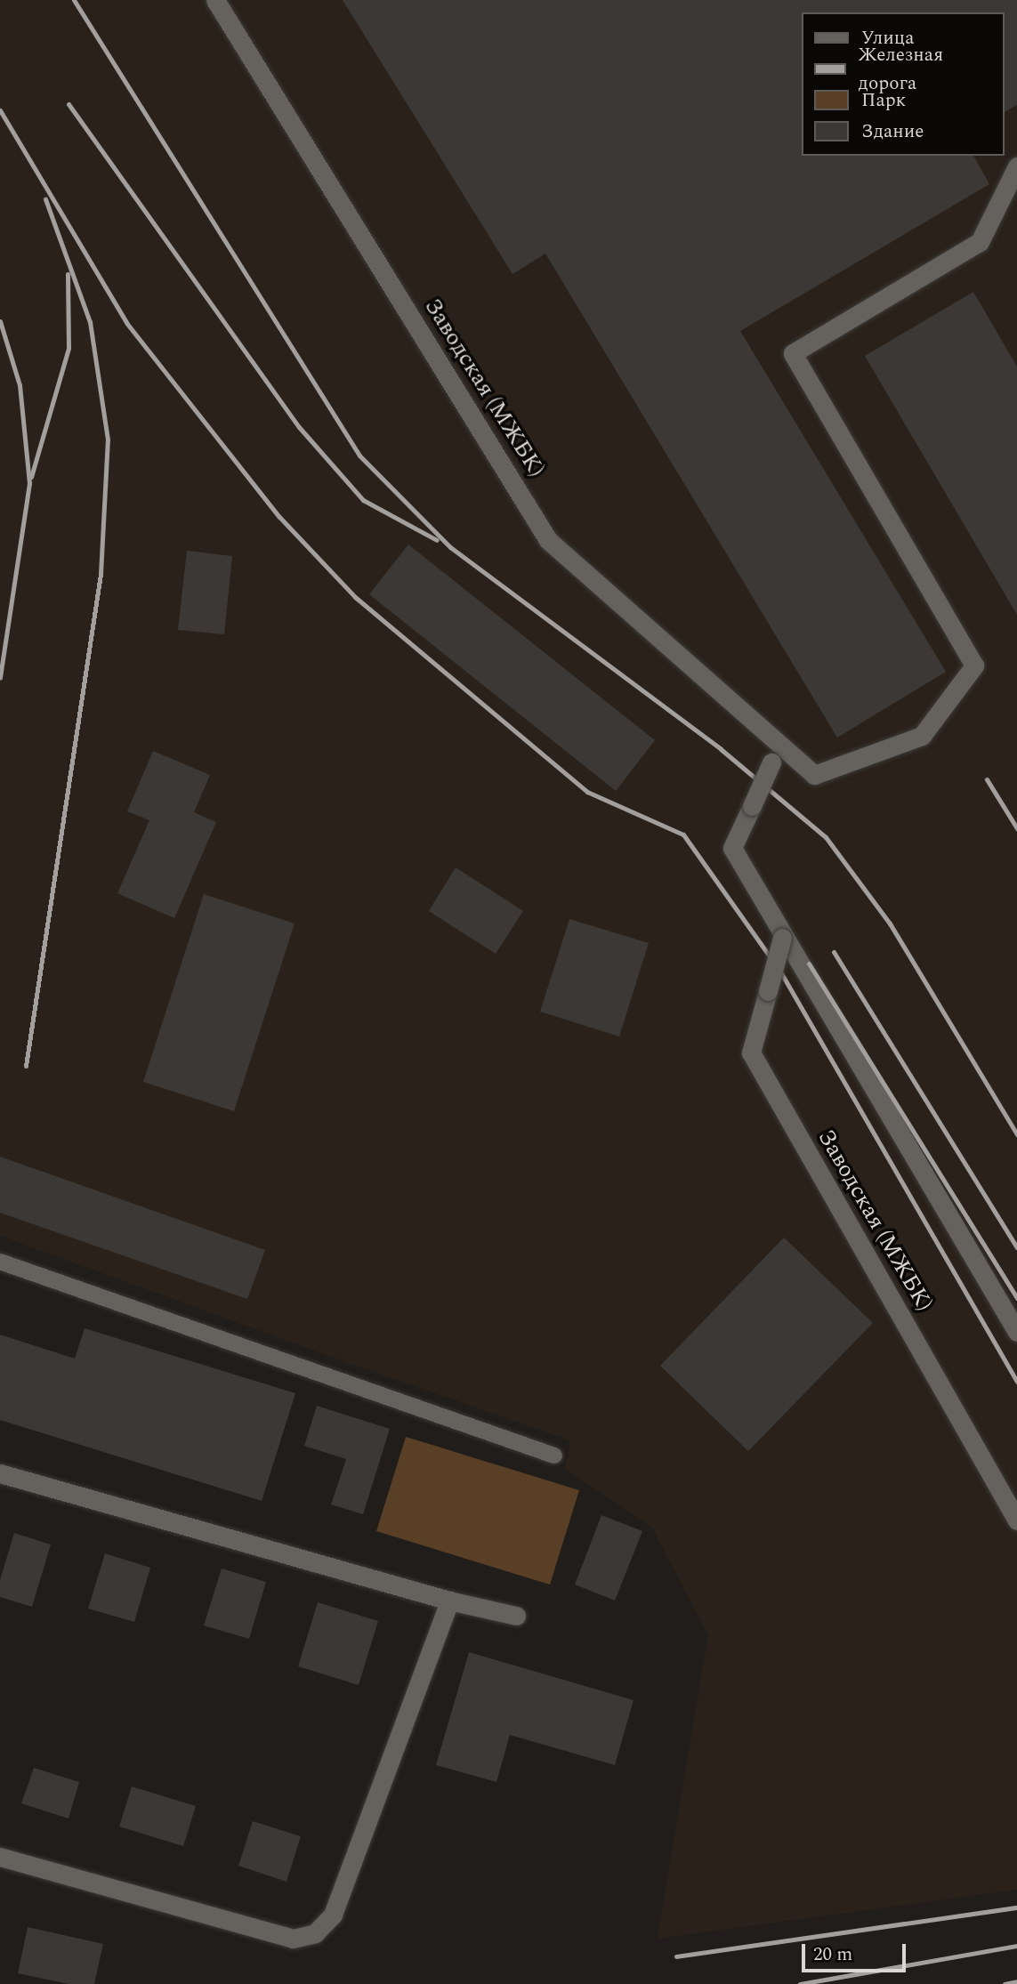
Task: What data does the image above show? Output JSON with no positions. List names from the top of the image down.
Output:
{
  "streets": {
    "street": ["Заводская (МЖБК)"]
  },
  "legend": [
    "Улица",
    "Железная дорога",
    "Парк",
    "Здание"
  ],
  "scale_bar": "20 m"
}
